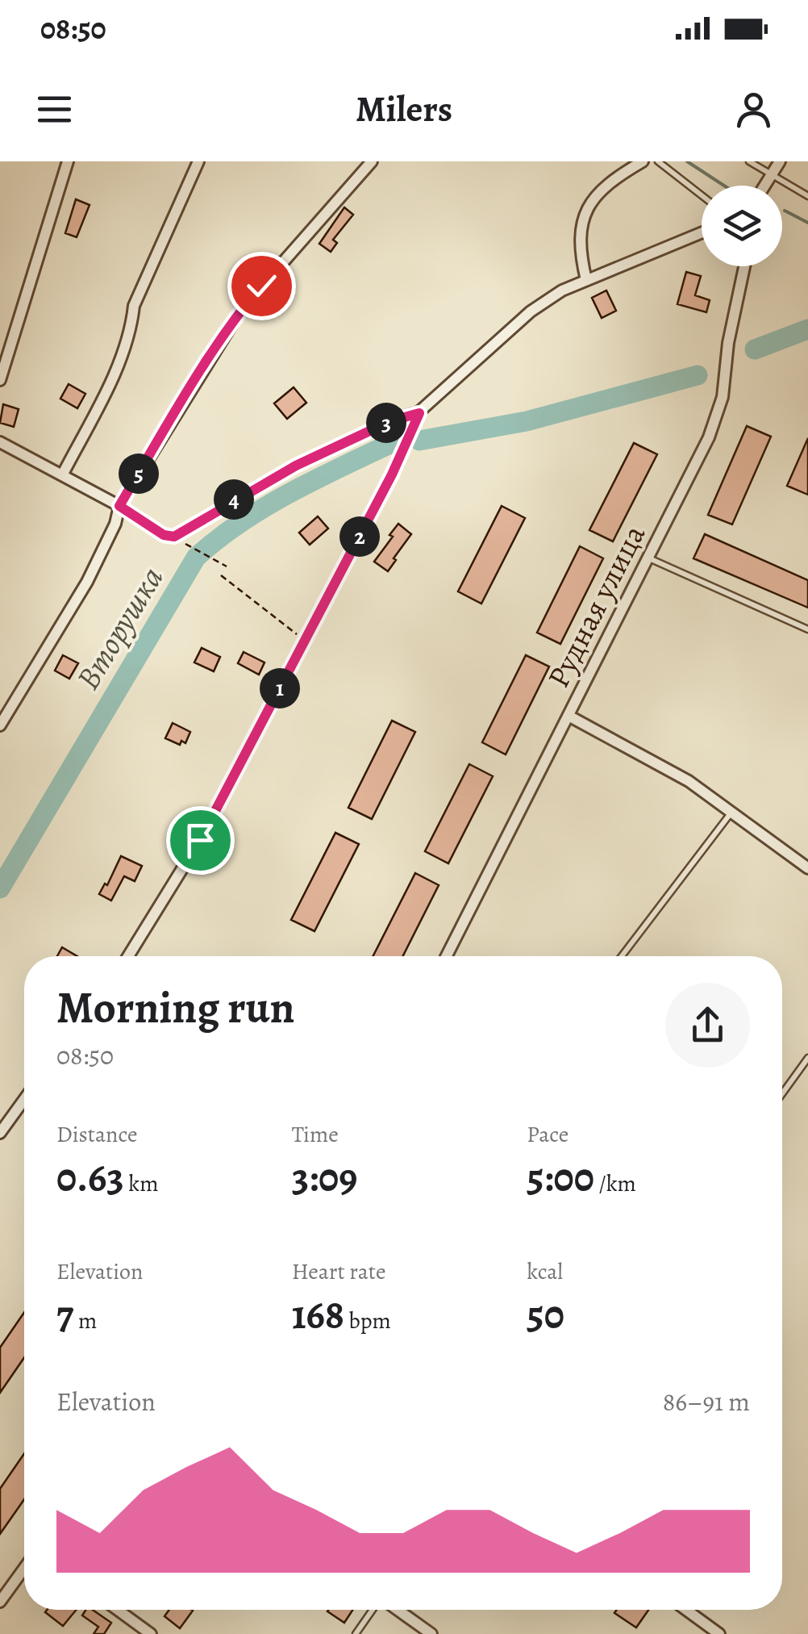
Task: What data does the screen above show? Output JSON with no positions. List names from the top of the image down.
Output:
{
  "streets": {
    "street": ["Рудная улица"]
  },
  "water": ["Вторушка"],
  "page": {
    "status": "08:50",
    "header": "Milers",
    "pins": [
      "3",
      "5",
      "4",
      "2",
      "1"
    ],
    "heading": ["Morning run", "08:50"],
    "stats": [
      ["Distance", "0.63 km"],
      ["Time", "3:09"],
      ["Pace", "5:00 /km"],
      ["Elevation", "7 m"],
      ["Heart rate", "168 bpm"],
      ["kcal", "50"]
    ],
    "chart": ["Elevation", "86–91 m"]
  }
}
